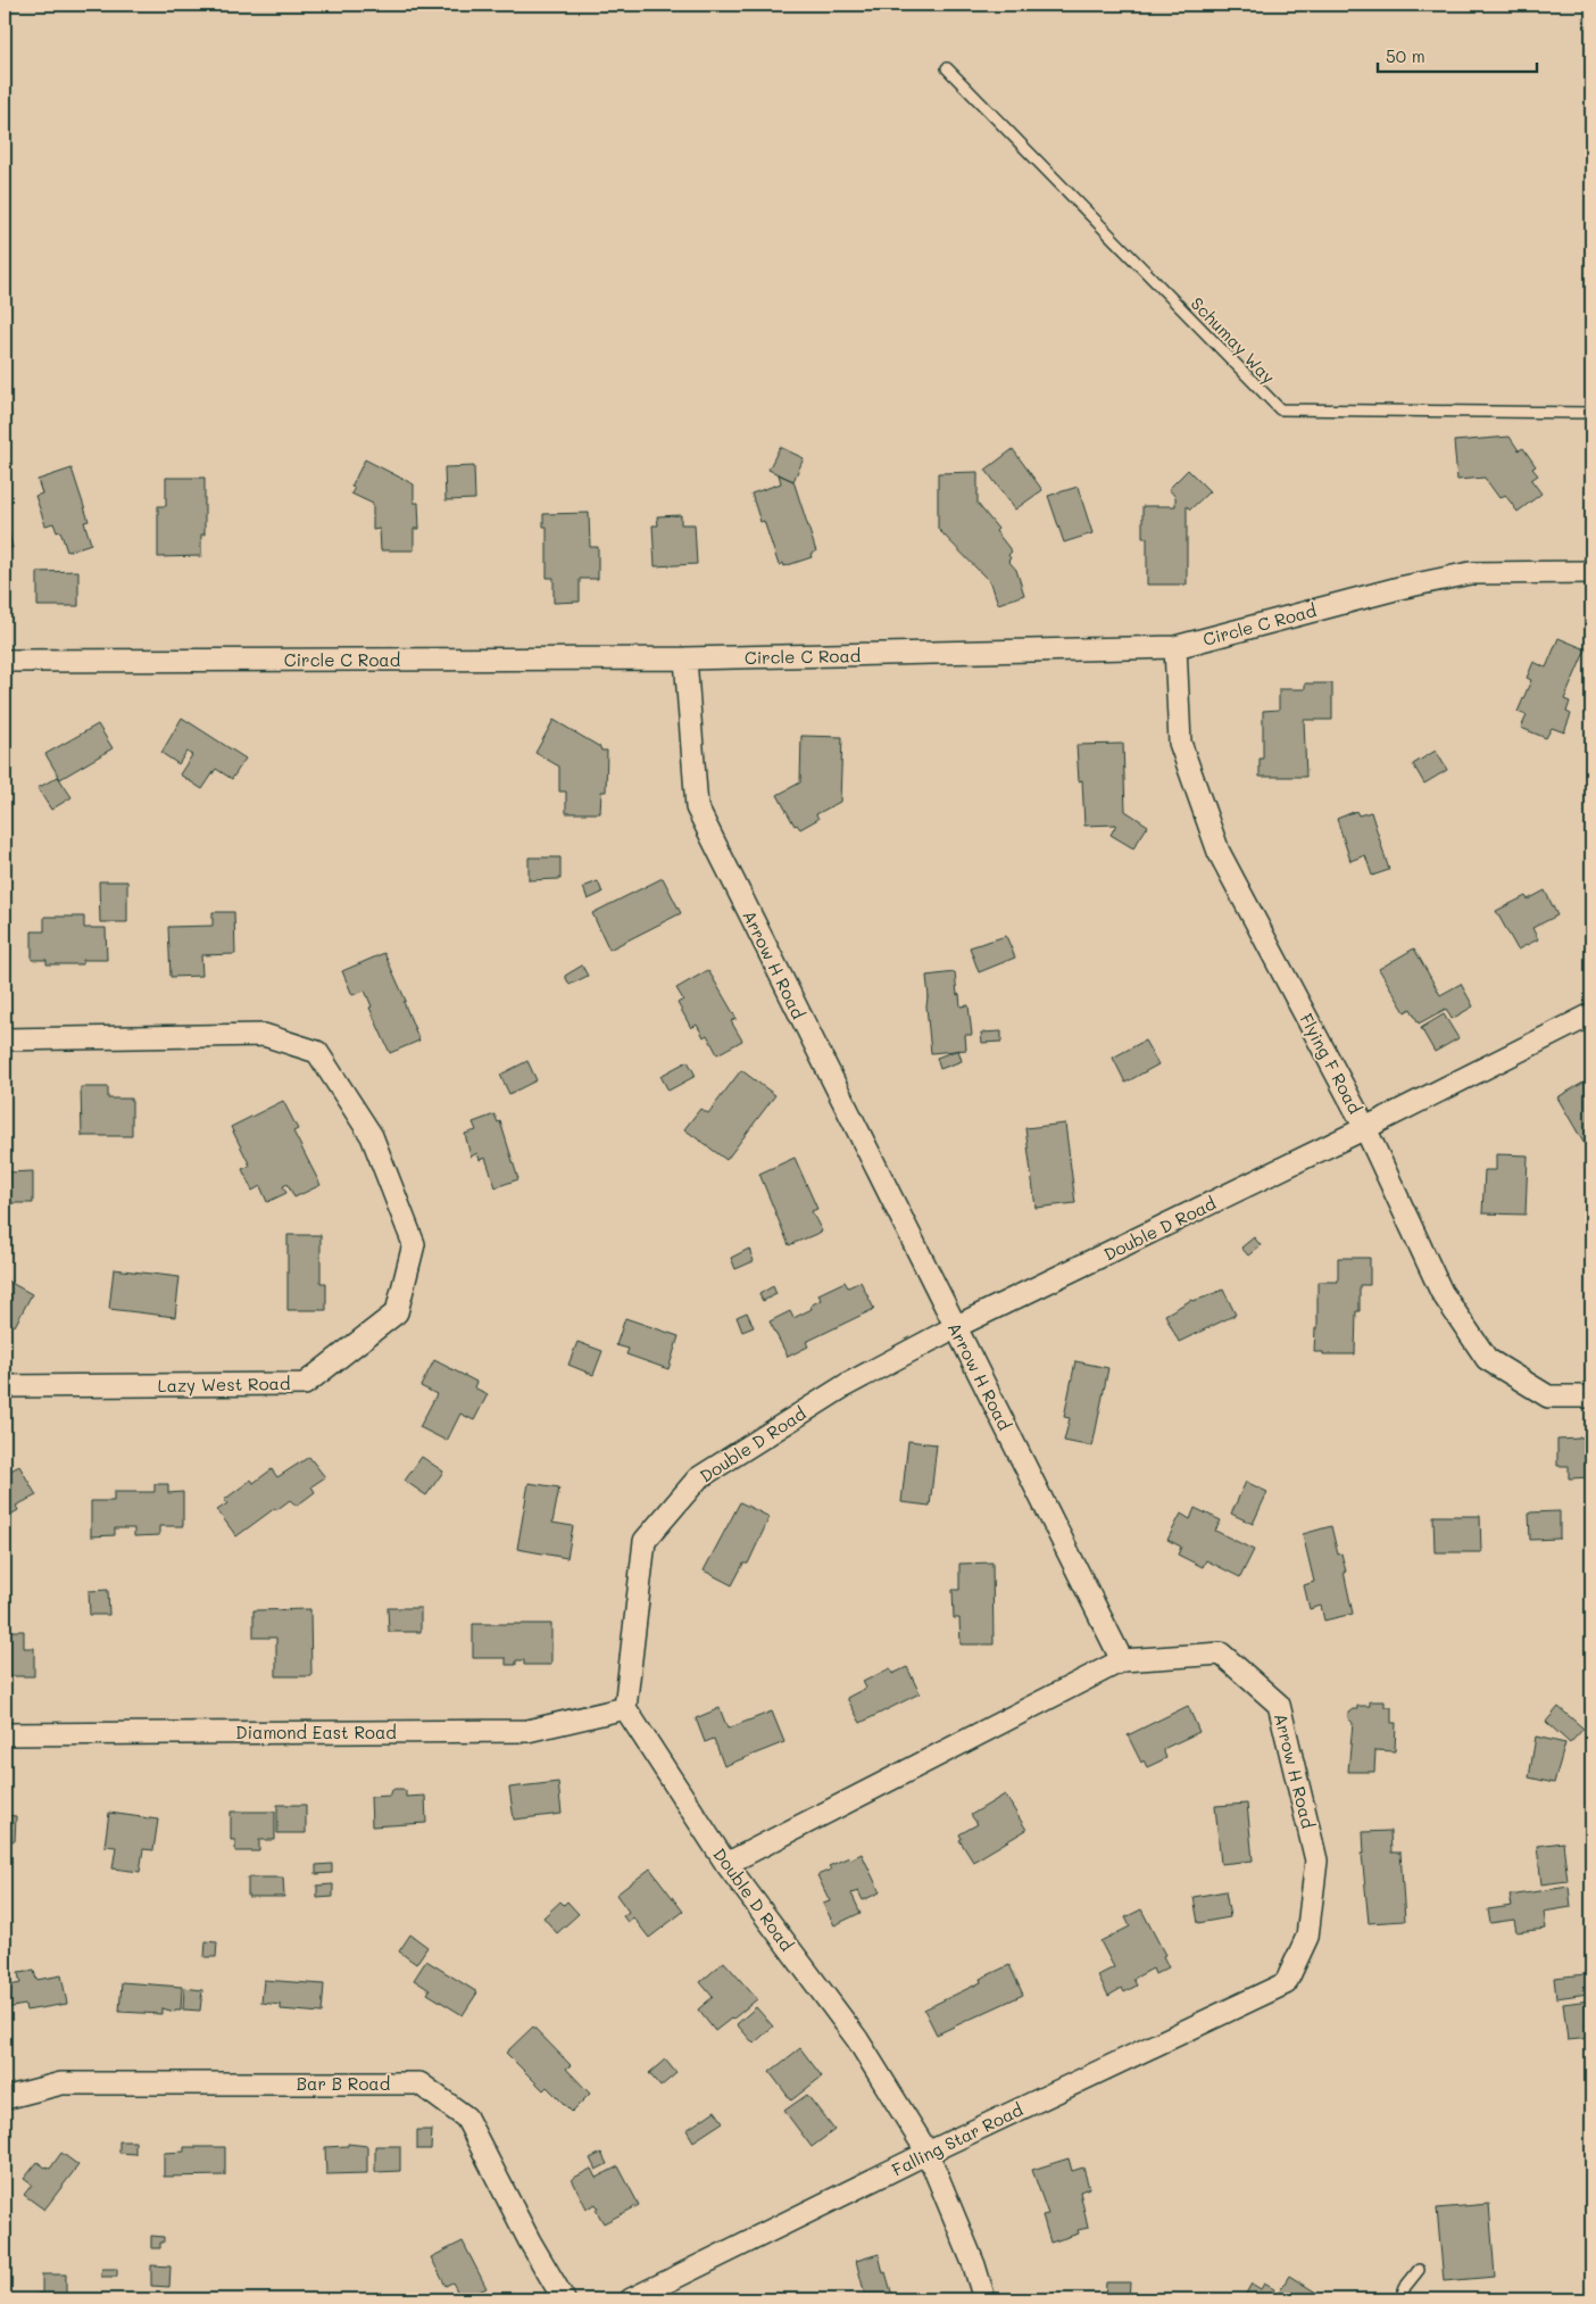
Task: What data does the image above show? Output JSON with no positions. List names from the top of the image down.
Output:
{
  "streets": {
    "street": [
      "Circle C Road",
      "Arrow H Road",
      "Flying F Road",
      "Double D Road",
      "Lazy West Road",
      "Diamond East Road",
      "Bar B Road",
      "Falling Star Road"
    ],
    "lane": ["Schumay Way"]
  },
  "crossings": [
    ["Circle C Road", "Arrow H Road"],
    ["Circle C Road", "Flying F Road"],
    ["Arrow H Road", "Double D Road"],
    ["Arrow H Road", "Falling Star Road"],
    ["Flying F Road", "Double D Road"],
    ["Double D Road", "Diamond East Road"],
    ["Double D Road", "Falling Star Road"]
  ],
  "scale_bar": "50 m"
}
